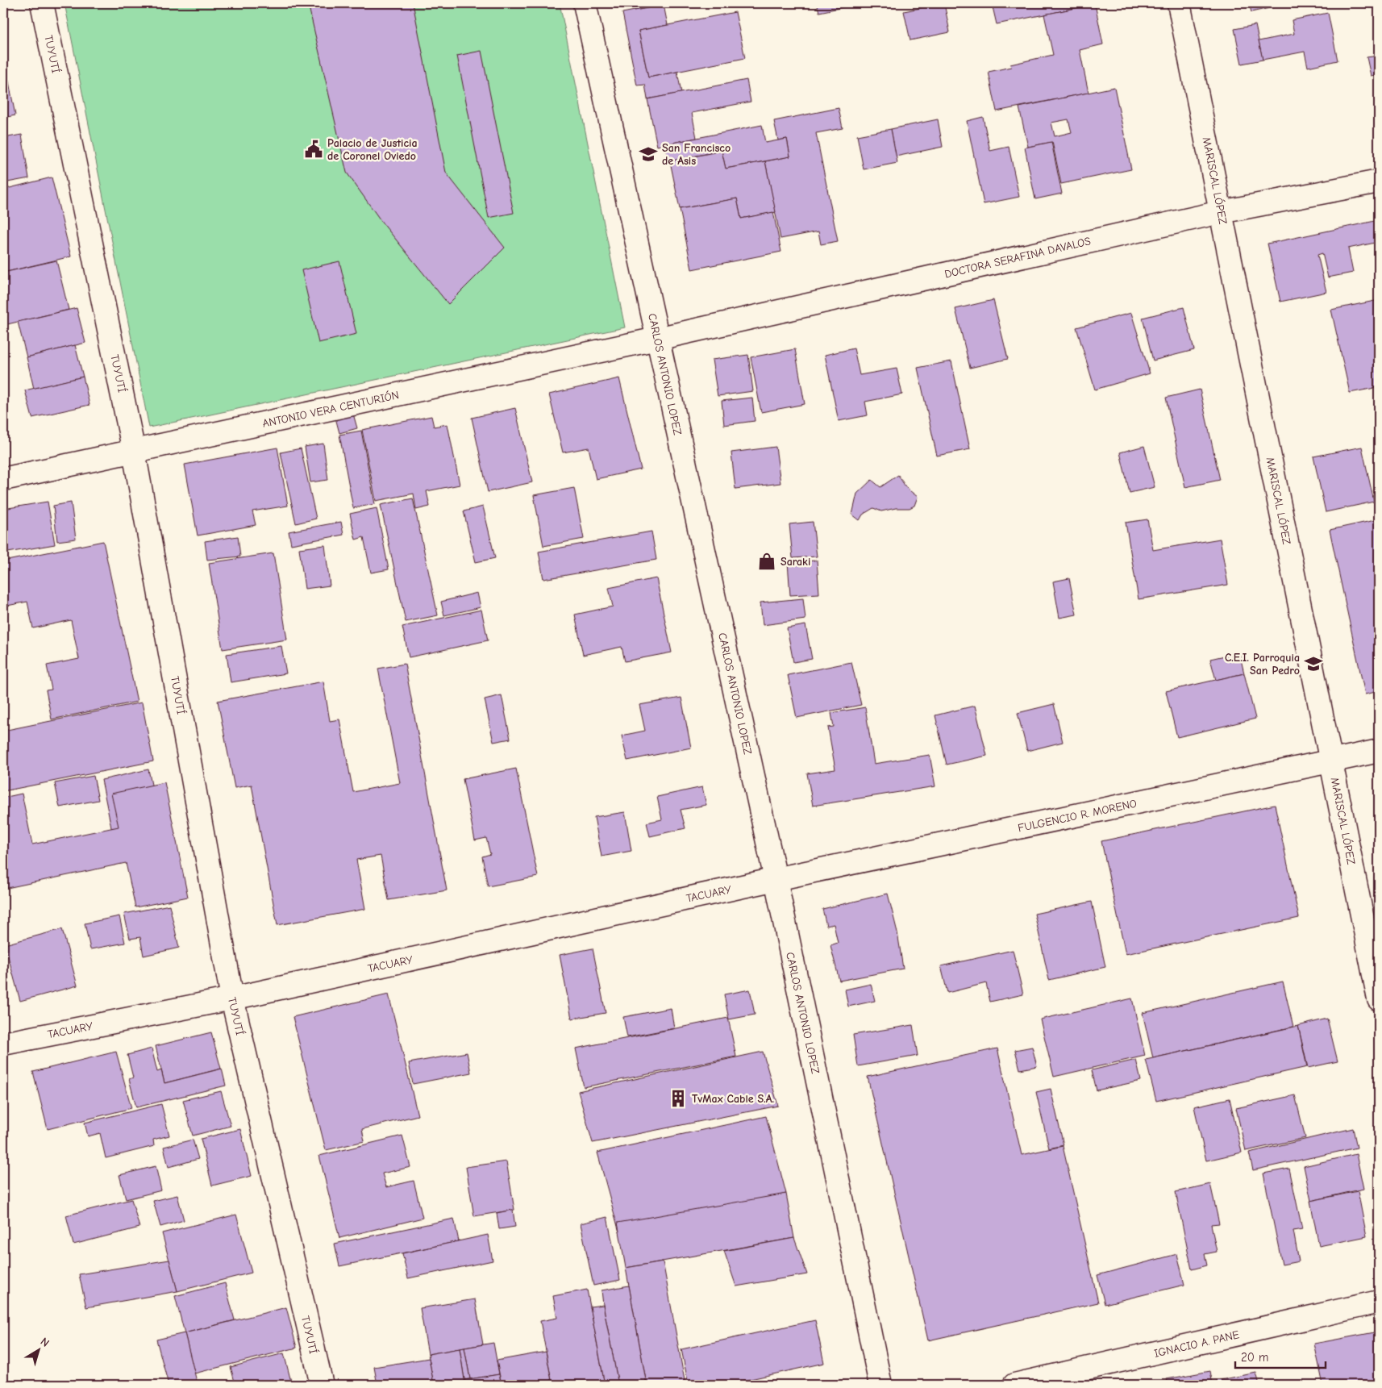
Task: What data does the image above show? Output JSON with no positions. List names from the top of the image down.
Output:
{
  "streets": {
    "street": [
      "TUYUTÍ",
      "MARISCAL LÓPEZ",
      "DOCTORA SERAFINA DAVALOS",
      "CARLOS ANTONIO LOPEZ",
      "ANTONIO VERA CENTURIÓN",
      "FULGENCIO R. MORENO",
      "TACUARY",
      "IGNACIO A. PANE"
    ]
  },
  "crossings": [
    ["TUYUTÍ", "ANTONIO VERA CENTURIÓN"],
    ["TUYUTÍ", "TACUARY"],
    ["MARISCAL LÓPEZ", "DOCTORA SERAFINA DAVALOS"],
    ["MARISCAL LÓPEZ", "FULGENCIO R. MORENO"],
    ["DOCTORA SERAFINA DAVALOS", "CARLOS ANTONIO LOPEZ"],
    ["DOCTORA SERAFINA DAVALOS", "ANTONIO VERA CENTURIÓN"],
    ["CARLOS ANTONIO LOPEZ", "ANTONIO VERA CENTURIÓN"],
    ["CARLOS ANTONIO LOPEZ", "FULGENCIO R. MORENO"],
    ["CARLOS ANTONIO LOPEZ", "TACUARY"],
    ["FULGENCIO R. MORENO", "TACUARY"]
  ],
  "places": {
    "public building": ["Palacio de Justicia de Coronel Oviedo"],
    "school or university": ["San Francisco de Asis", "C.E.I. Parroquia San Pedro"],
    "shop": ["Saraki"],
    "building": ["TvMax Cable S.A."]
  },
  "scale_bar": "20 m",
  "north": "top right"
}
